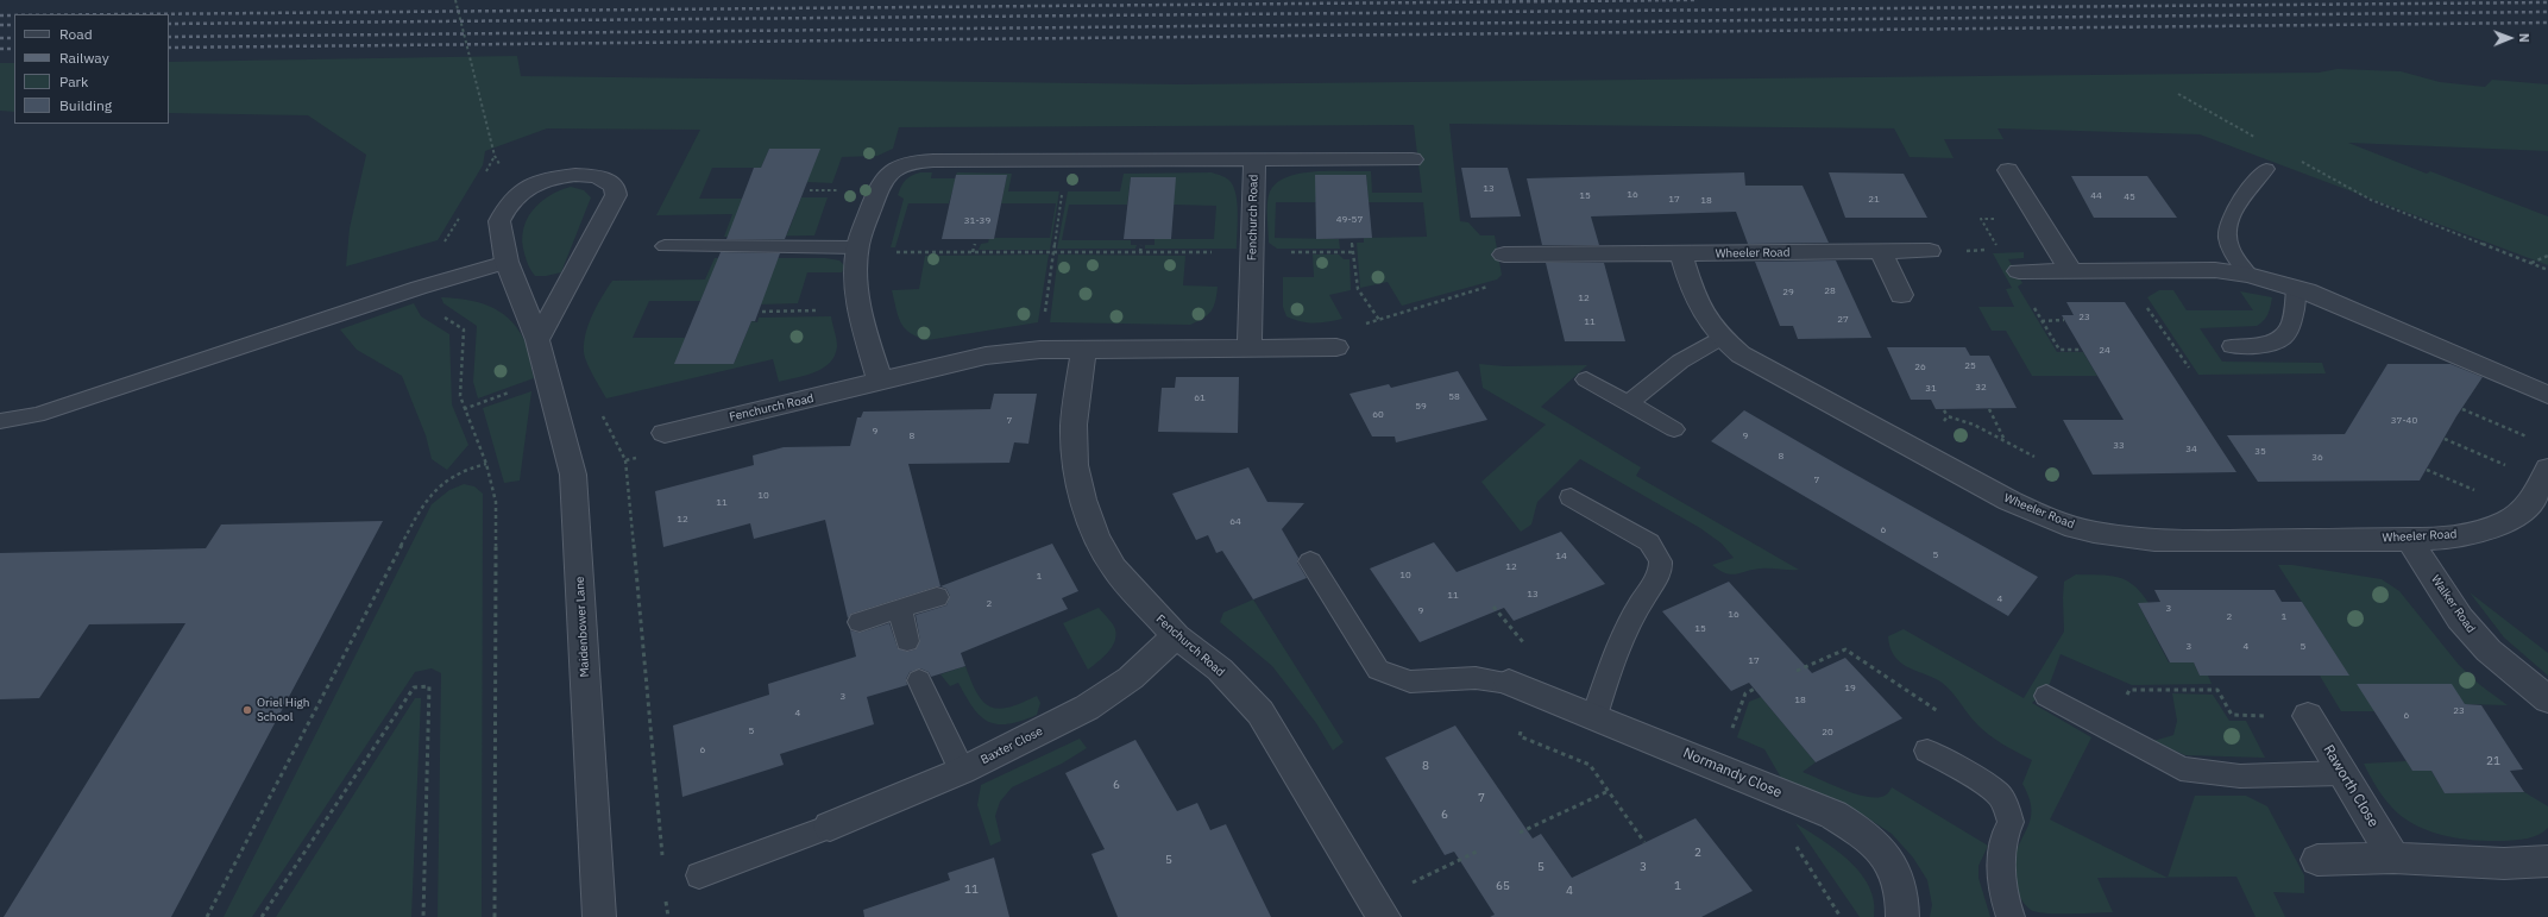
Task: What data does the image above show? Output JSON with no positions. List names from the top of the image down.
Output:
{
  "streets": {
    "street": [
      "Fenchurch Road",
      "Wheeler Road",
      "Walker Road",
      "Maidenbower Lane",
      "Baxter Close",
      "Normandy Close",
      "Raworth Close"
    ]
  },
  "crossings": [
    ["Fenchurch Road", "Baxter Close"],
    ["Wheeler Road", "Walker Road"]
  ],
  "places": ["Oriel High School"],
  "house_numbers": [
    "13",
    "16",
    "15",
    "44",
    "45",
    "17",
    "21",
    "18",
    "49-57",
    "31-39",
    "28",
    "29",
    "12",
    "23",
    "27",
    "11",
    "24",
    "25",
    "26",
    "32",
    "31",
    "58",
    "61",
    "59",
    "60",
    "7",
    "37-40",
    "9",
    "8",
    "9",
    "33",
    "34",
    "35",
    "8",
    "36",
    "7",
    "10",
    "11",
    "12",
    "64",
    "6",
    "5",
    "14",
    "12",
    "10",
    "1",
    "13",
    "11",
    "4",
    "2",
    "3",
    "9",
    "16",
    "2",
    "1",
    "15",
    "3",
    "4",
    "5",
    "17",
    "19",
    "3",
    "18",
    "23",
    "4",
    "6",
    "5",
    "20",
    "6",
    "21",
    "8",
    "6",
    "7",
    "6",
    "2",
    "5",
    "5",
    "3",
    "65",
    "1",
    "11",
    "4"
  ],
  "legend": [
    "Road",
    "Railway",
    "Park",
    "Building"
  ],
  "north": "right"
}
